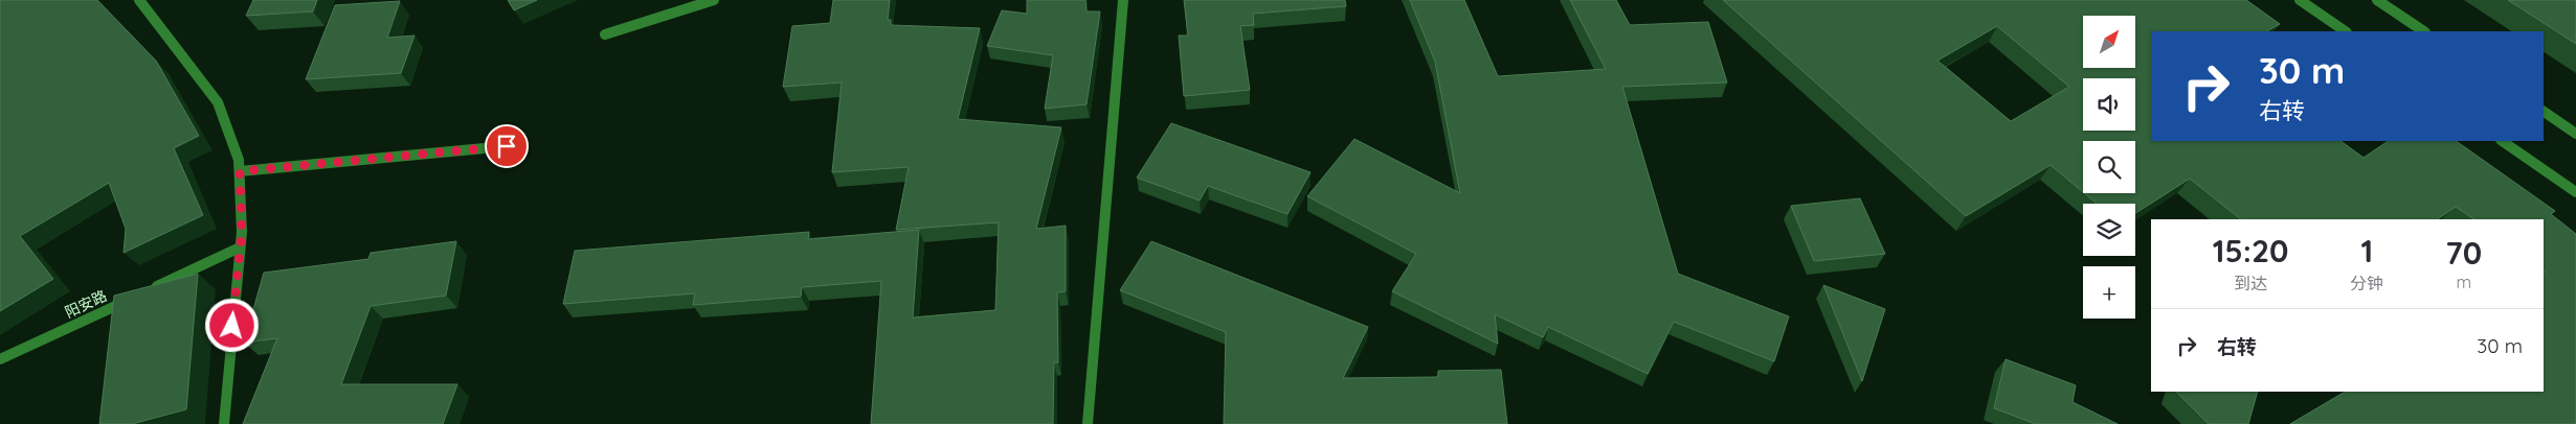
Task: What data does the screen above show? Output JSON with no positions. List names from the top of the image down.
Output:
{
  "streets": {
    "street": ["阳安路"]
  },
  "north": "top right",
  "page": {
    "map_buttons": "+",
    "turn": ["30 m", "右转"],
    "eta": [
      "15:20",
      "到达",
      "1",
      "分钟",
      "70",
      "m"
    ],
    "list": [
      {
        "name": "右转",
        "value": "30 m"
      }
    ]
  }
}
